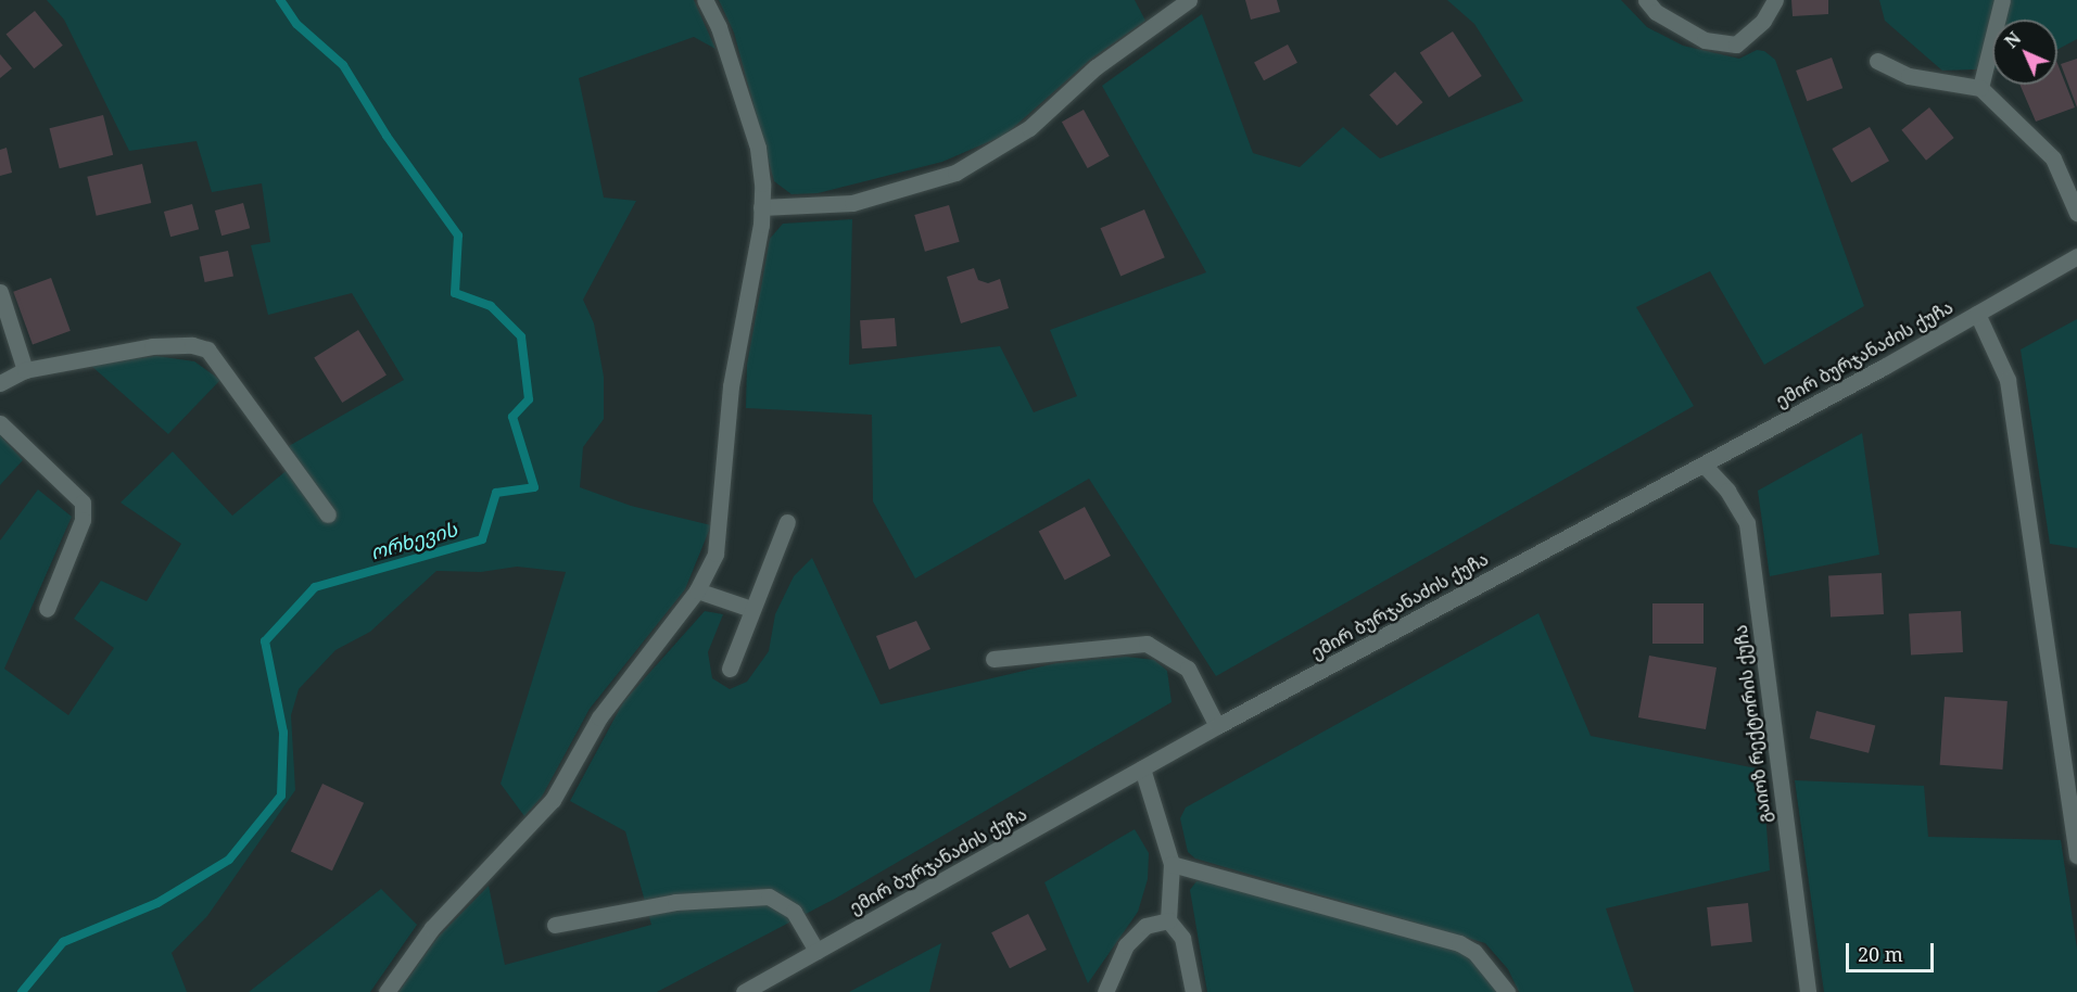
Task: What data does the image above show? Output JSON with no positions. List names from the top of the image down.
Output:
{
  "streets": {
    "street": ["ემირ ბურჯანაძის ქუჩა", "გაიოზ რექტორის ქუჩა"]
  },
  "crossings": [
    ["ემირ ბურჯანაძის ქუჩა", "გაიოზ რექტორის ქუჩა"]
  ],
  "water": ["ორხევის"],
  "scale_bar": "20 m",
  "north": "top left"
}
